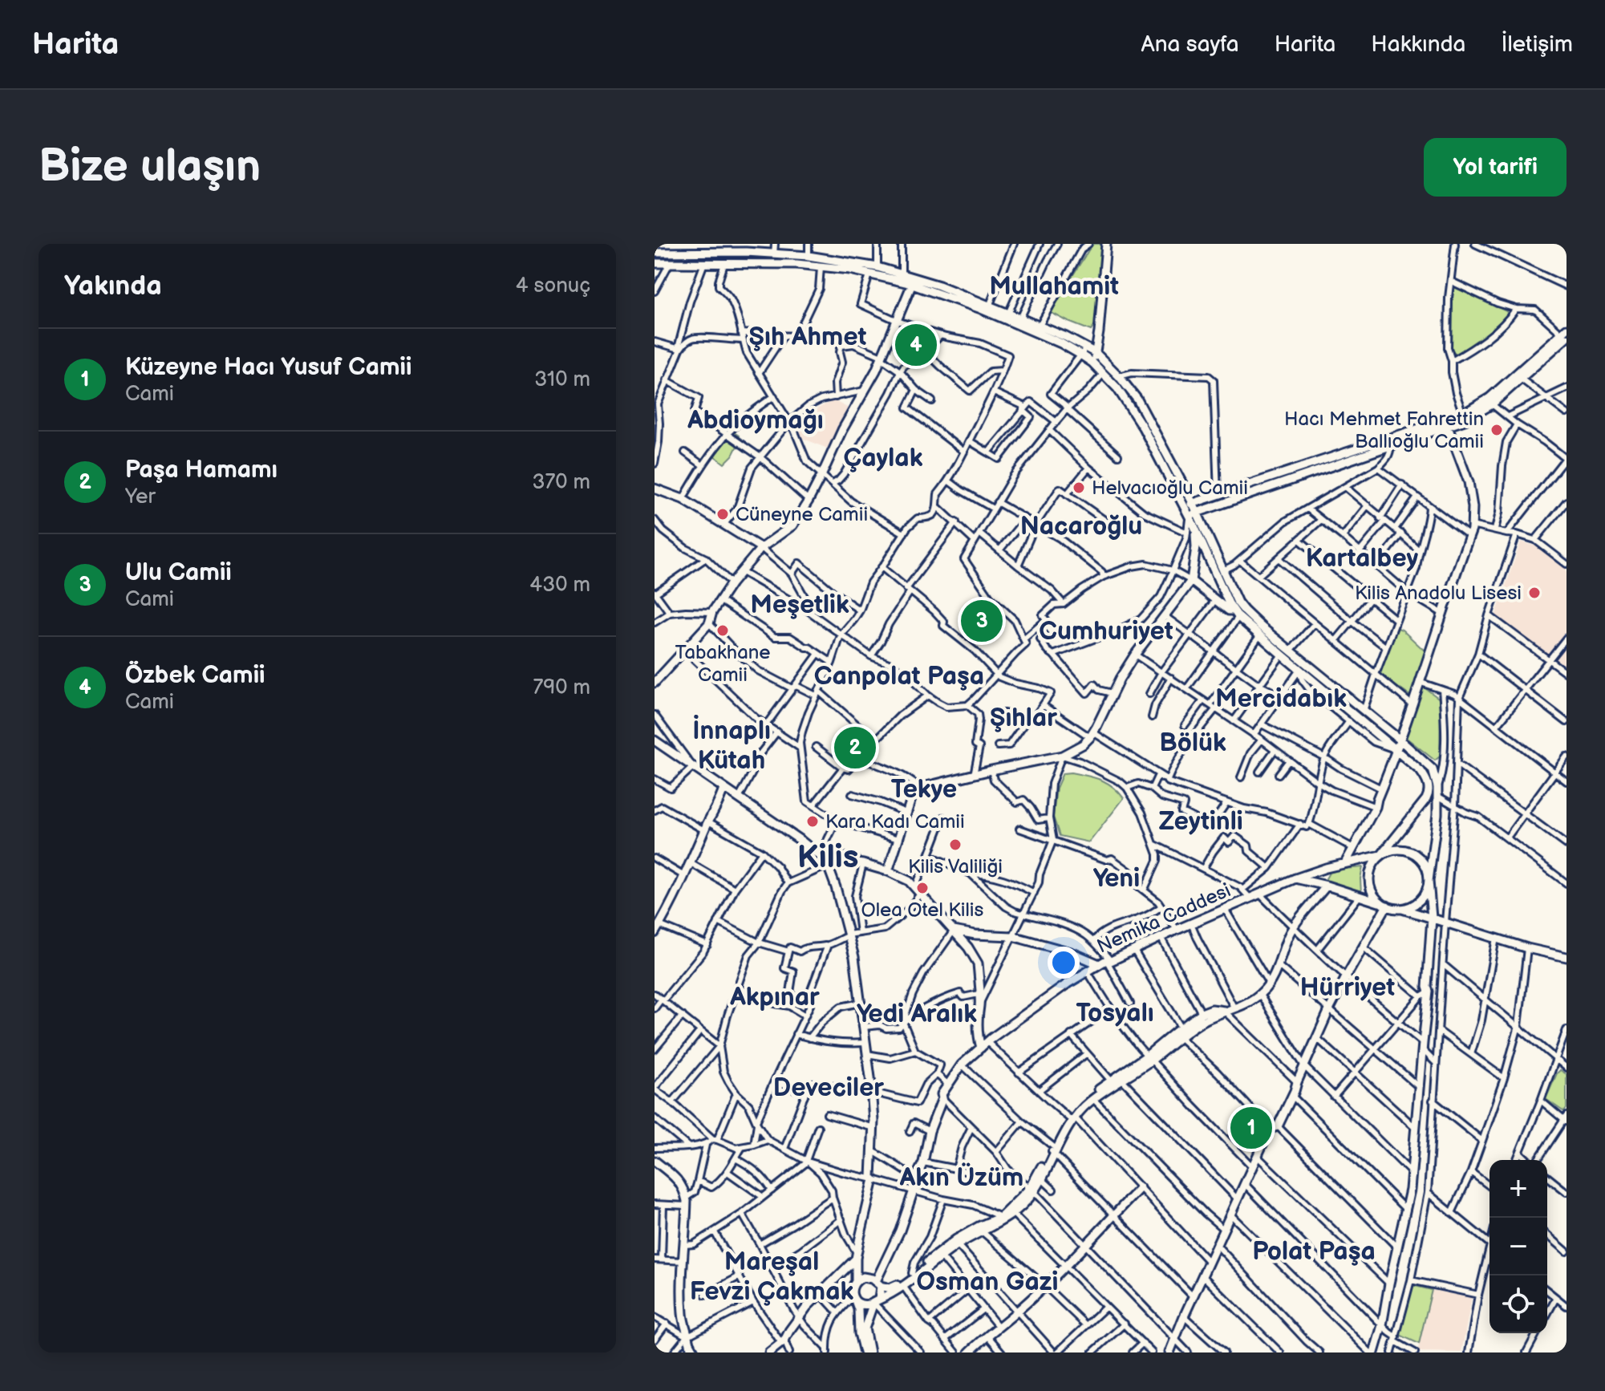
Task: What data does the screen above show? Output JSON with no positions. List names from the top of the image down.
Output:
{
  "streets": {
    "main road": ["Nemika Caddesi"]
  },
  "districts": [
    "Mullahamit",
    "Şıh Ahmet",
    "Abdioymağı",
    "Çaylak",
    "Nacaroğlu",
    "Kartalbey",
    "Meşetlik",
    "Cumhuriyet",
    "Canpolat Paşa",
    "Mercidabık",
    "Şıhlar",
    "İnnaplı Kütah",
    "Bölük",
    "Tekye",
    "Zeytinli",
    "Kilis",
    "Yeni",
    "Hürriyet",
    "Akpınar",
    "Tosyalı",
    "Yedi Aralık",
    "Deveciler",
    "Akın Üzüm",
    "Polat Paşa",
    "Mareşal Fevzi Çakmak",
    "Osman Gazi"
  ],
  "places": [
    "Hacı Mehmet Fahrettin Ballıoğlu Camii",
    "Helvacıoğlu Camii",
    "Cüneyne Camii",
    "Kilis Anadolu Lisesi",
    "Tabakhane Camii",
    "Kara Kadı Camii",
    "Kilis Valiliği",
    "Olea Otel Kilis"
  ],
  "page": {
    "header": "Harita",
    "nav": [
      "Ana sayfa",
      "Harita",
      "Hakkında",
      "İletişim"
    ],
    "buttons": "Yol tarifi",
    "title": "Bize ulaşın",
    "heading": ["Yakında", "4 sonuç"],
    "pins": [
      "4",
      "3",
      "2",
      "1"
    ],
    "list": [
      {
        "mark": "1",
        "name": "Küzeyne Hacı Yusuf Camii",
        "note": "Cami",
        "value": "310 m"
      },
      {
        "mark": "2",
        "name": "Paşa Hamamı",
        "note": "Yer",
        "value": "370 m"
      },
      {
        "mark": "3",
        "name": "Ulu Camii",
        "note": "Cami",
        "value": "430 m"
      },
      {
        "mark": "4",
        "name": "Özbek Camii",
        "note": "Cami",
        "value": "790 m"
      }
    ],
    "map_buttons": ["+", "−"]
  }
}
